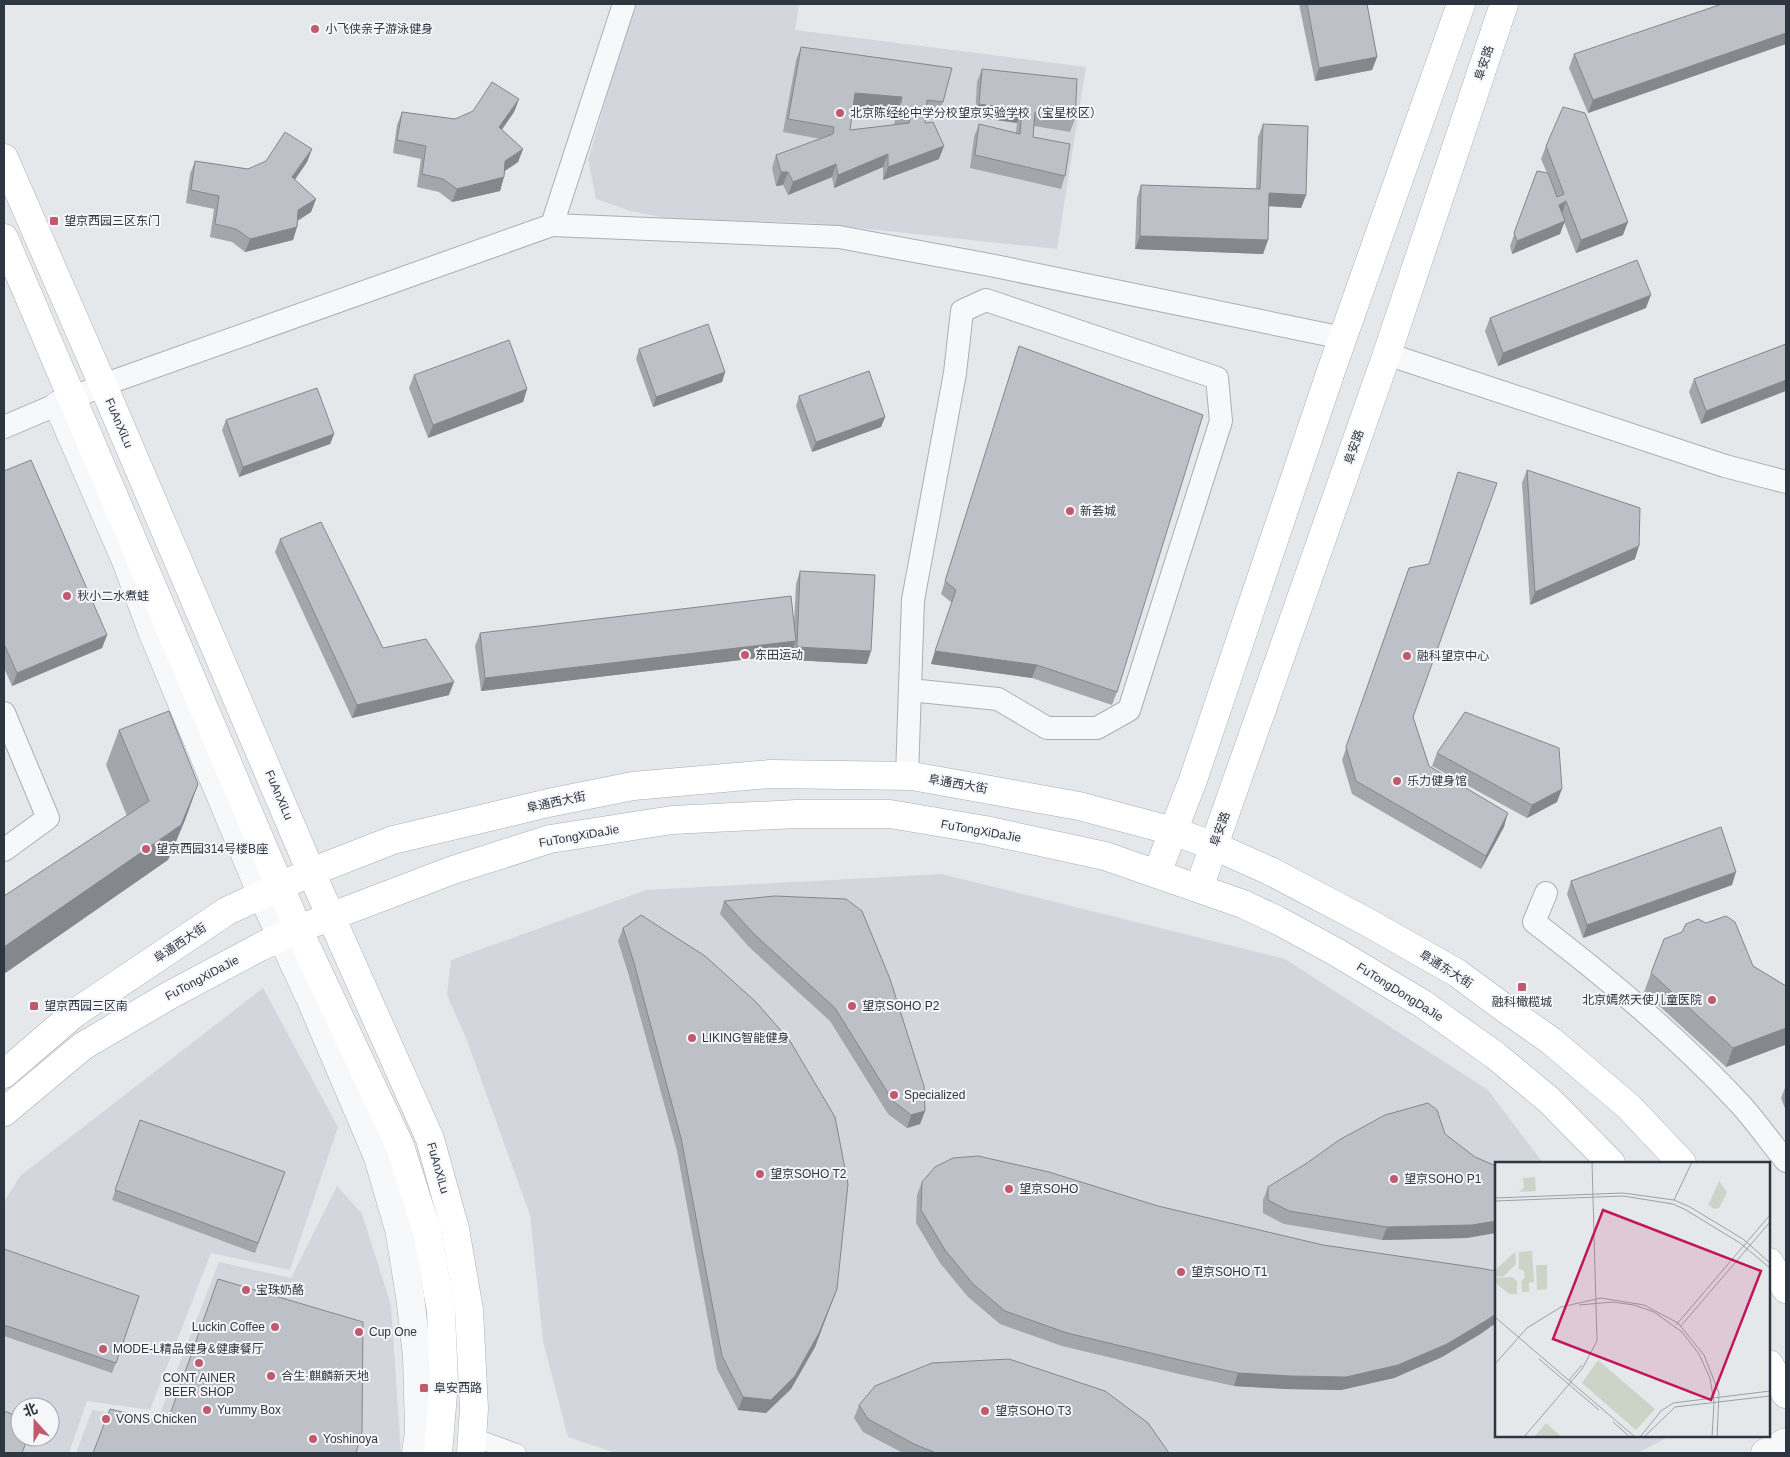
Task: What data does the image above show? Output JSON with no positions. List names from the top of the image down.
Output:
{
  "streets": {
    "main road": [
      "阜安路",
      "FuAnXiLu",
      "阜通西大街",
      "FuTongXiDaJie",
      "阜通东大街",
      "FuTongDongDaJie"
    ]
  },
  "crossings": [
    ["阜安路", "阜通东大街"],
    ["阜安路", "FuTongDongDaJie"],
    ["FuAnXiLu", "阜通西大街"],
    ["FuAnXiLu", "FuTongXiDaJie"],
    ["阜通西大街", "阜通东大街"],
    ["FuTongXiDaJie", "FuTongDongDaJie"]
  ],
  "places": {
    "other": [
      "小飞侠亲子游泳健身",
      "北京陈经纶中学分校望京实验学校（宝星校区）",
      "新荟城",
      "秋小二水煮蛙",
      "东田运动",
      "融科望京中心",
      "乐力健身馆",
      "望京西园314号楼B座",
      "北京嫣然天使儿童医院",
      "望京SOHO P2",
      "LIKING智能健身",
      "Specialized",
      "望京SOHO T2",
      "望京SOHO P1",
      "望京SOHO",
      "望京SOHO T1",
      "宝珠奶酪",
      "Luckin Coffee",
      "Cup One",
      "MODE-L精品健身&健康餐厅",
      "CONT AINER BEER SHOP",
      "合生·麒麟新天地",
      "Yummy Box",
      "望京SOHO T3",
      "VONS Chicken",
      "Yoshinoya"
    ],
    "transit": [
      "望京西园三区东门",
      "融科橄榄城",
      "望京西园三区南",
      "阜安西路"
    ]
  },
  "north": "top"
}
